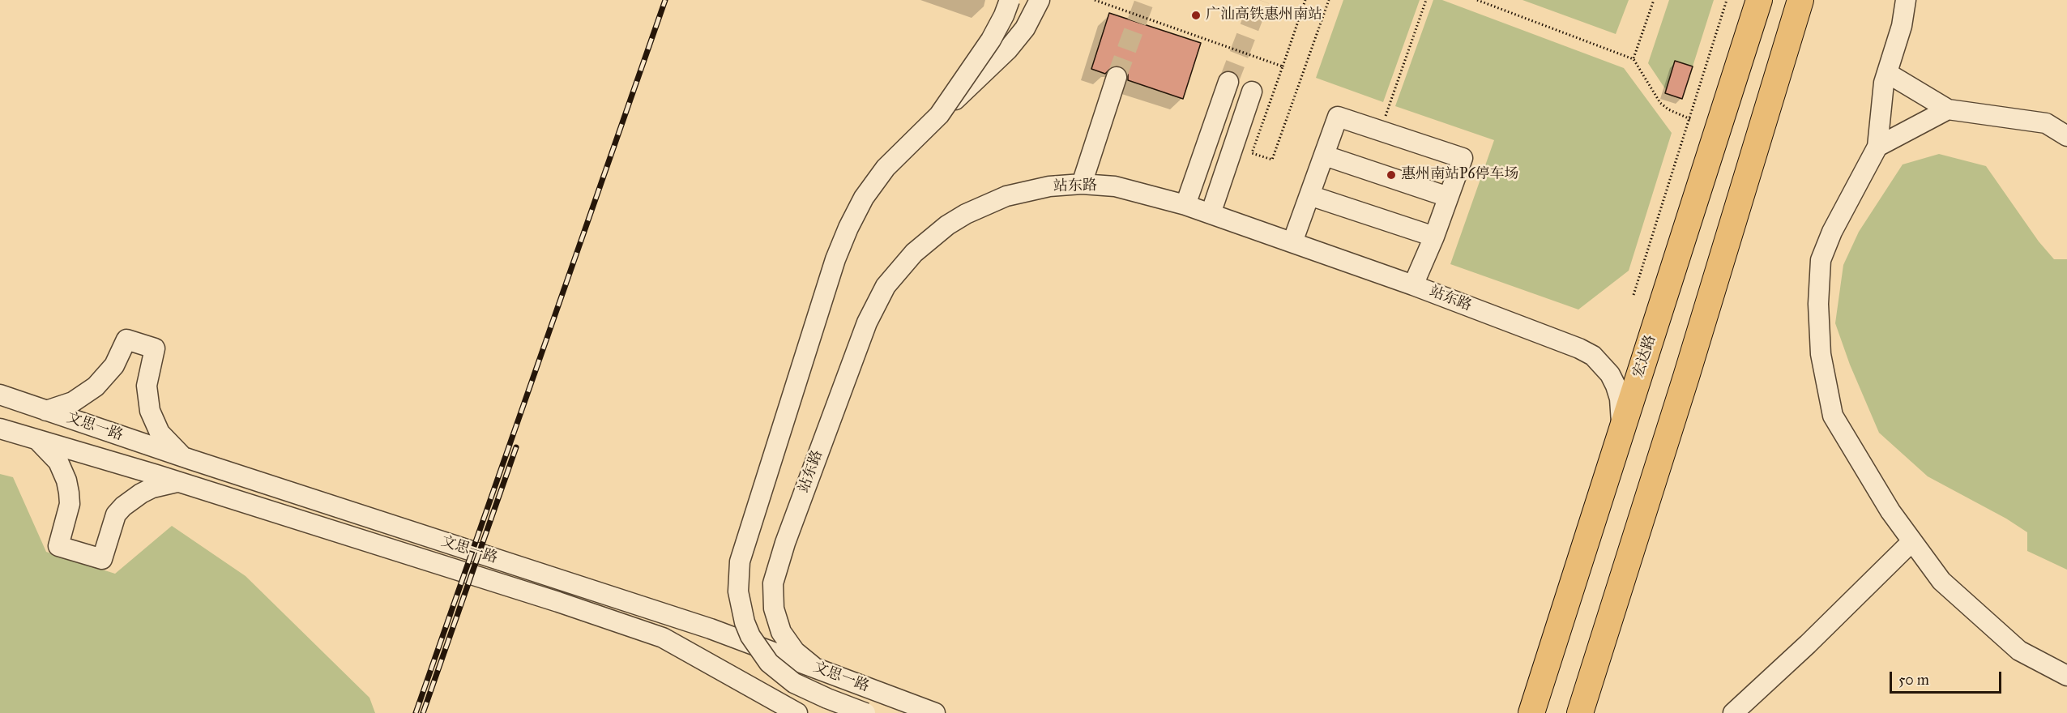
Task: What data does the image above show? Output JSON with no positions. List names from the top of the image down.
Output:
{
  "streets": {
    "main road": ["宏达路"],
    "street": ["站东路", "文思一路"]
  },
  "crossings": [
    ["站东路", "宏达路"],
    ["站东路", "文思一路"]
  ],
  "places": ["广汕高铁惠州南站", "惠州南站P6停车场"],
  "scale_bar": "50 m"
}
